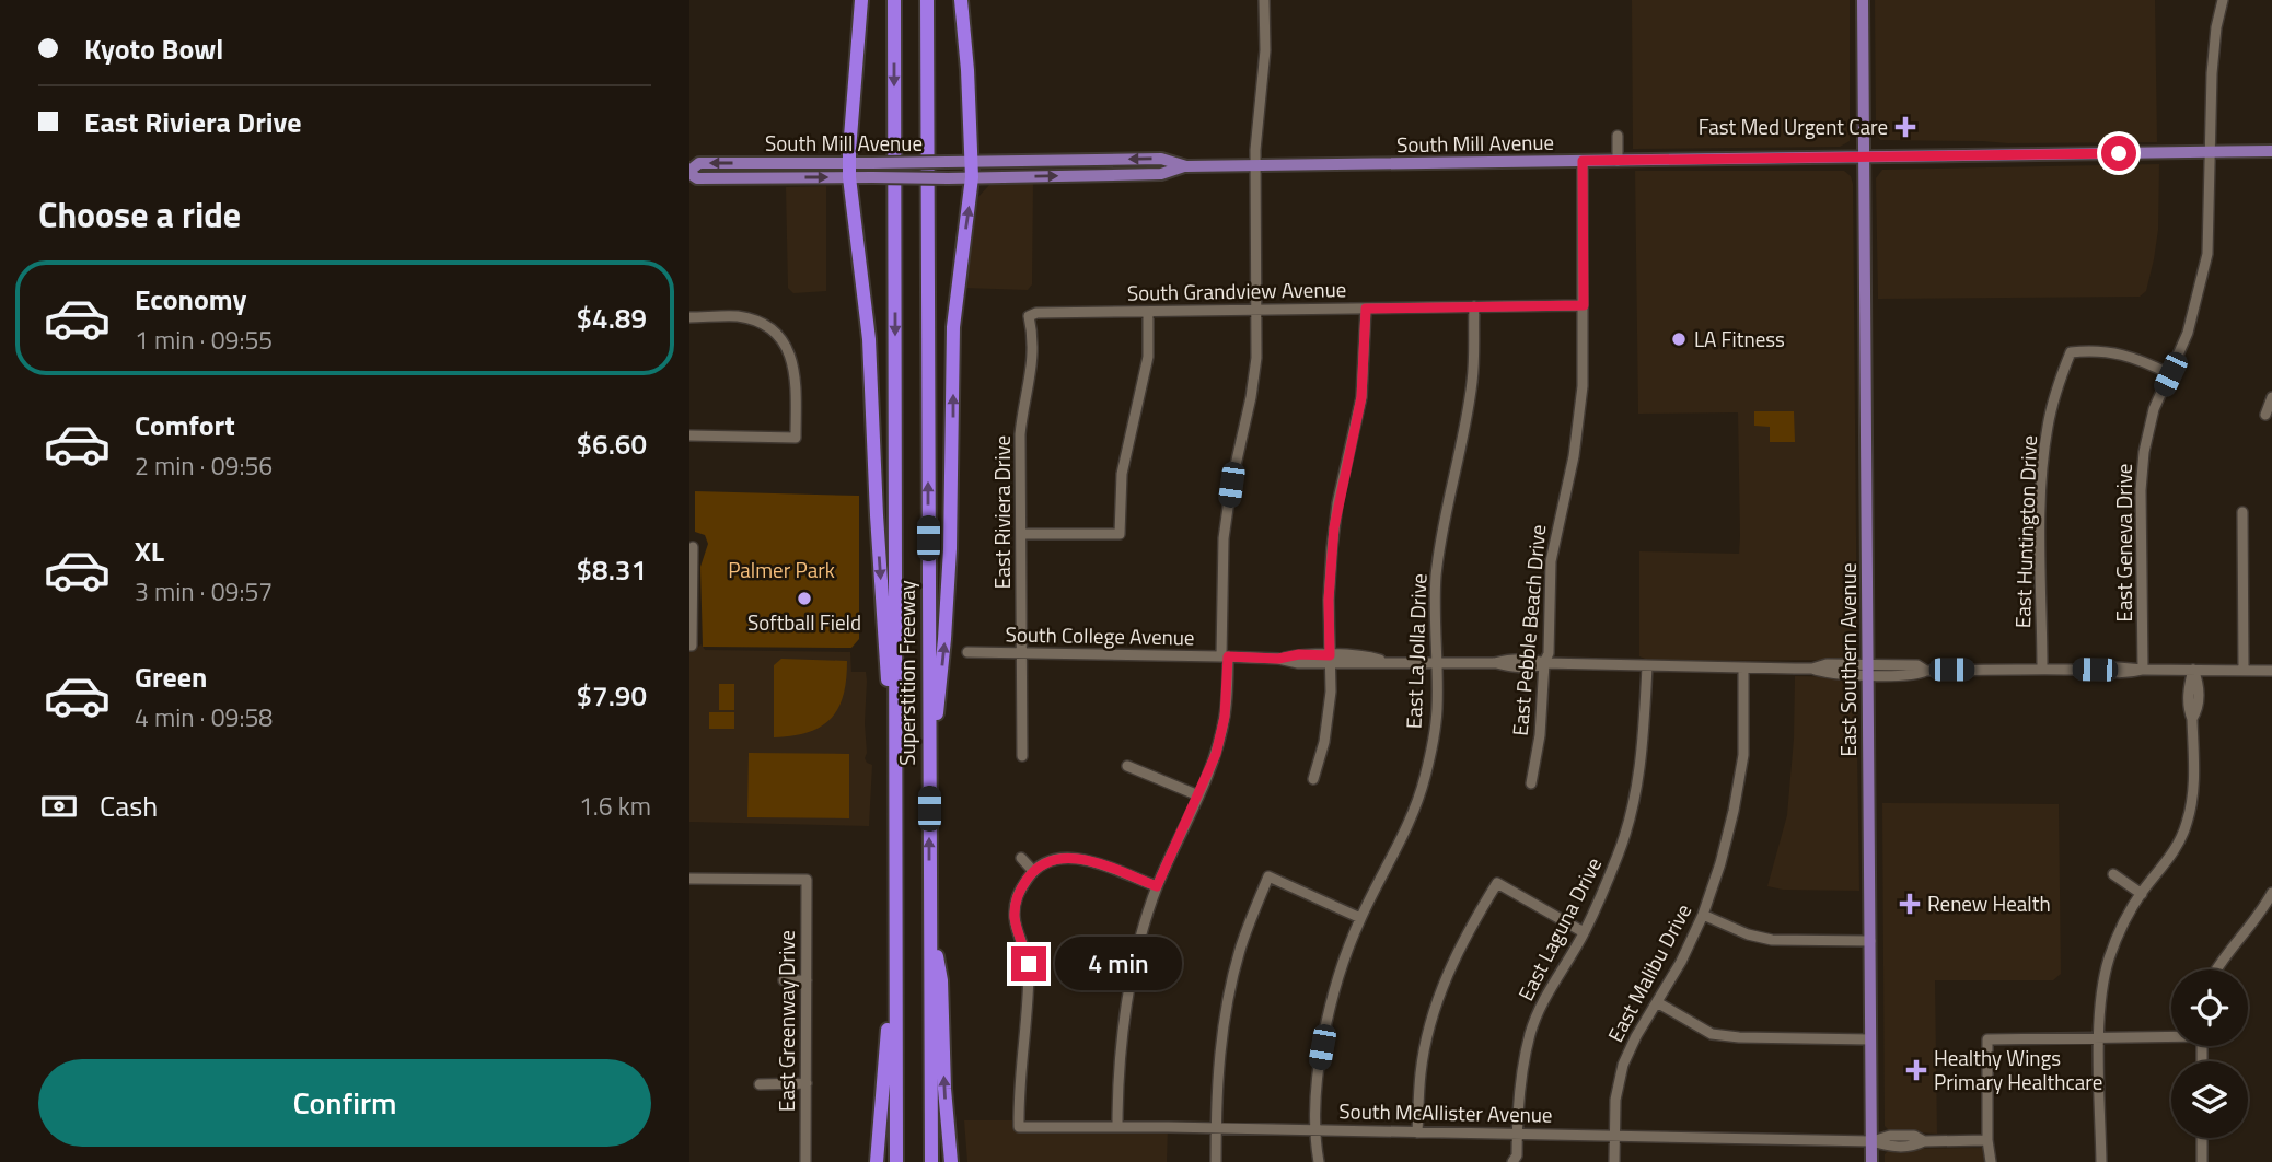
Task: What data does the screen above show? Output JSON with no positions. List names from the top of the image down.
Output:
{
  "streets": {
    "highway": ["Superstition Freeway"],
    "main road": ["South Mill Avenue", "East Southern Avenue"],
    "street": [
      "South Grandview Avenue",
      "East Riviera Drive",
      "East Huntington Drive",
      "East Geneva Drive",
      "East Pebble Beach Drive",
      "South College Avenue",
      "East La Jolla Drive",
      "East Laguna Drive",
      "East Malibu Drive",
      "East Greenway Drive",
      "South McAllister Avenue"
    ]
  },
  "crossings": [
    ["South Mill Avenue", "East Geneva Drive"],
    ["South Mill Avenue", "East Pebble Beach Drive"],
    ["South Mill Avenue", "East Southern Avenue"],
    ["South Grandview Avenue", "East Riviera Drive"],
    ["South Grandview Avenue", "East Pebble Beach Drive"],
    ["South Grandview Avenue", "East La Jolla Drive"],
    ["East Riviera Drive", "South College Avenue"],
    ["East Huntington Drive", "East Geneva Drive"],
    ["East Huntington Drive", "South College Avenue"],
    ["East Geneva Drive", "South College Avenue"],
    ["East Pebble Beach Drive", "South College Avenue"],
    ["South College Avenue", "East La Jolla Drive"],
    ["South College Avenue", "East Southern Avenue"],
    ["South College Avenue", "East Laguna Drive"],
    ["South College Avenue", "East Malibu Drive"],
    ["East La Jolla Drive", "South McAllister Avenue"],
    ["East Southern Avenue", "South McAllister Avenue"],
    ["East Laguna Drive", "South McAllister Avenue"],
    ["East Malibu Drive", "South McAllister Avenue"]
  ],
  "parks": ["Palmer Park"],
  "places": {
    "health": ["Fast Med Urgent Care", "Renew Health", "Healthy Wings Primary Healthcare"],
    "other": ["LA Fitness", "Softball Field"]
  },
  "page": {
    "banner": ["Kyoto Bowl", "East Riviera Drive"],
    "heading": "Choose a ride",
    "list": [
      {
        "name": "Economy",
        "note": "1 min · 09:55",
        "value": "$4.89"
      },
      {
        "name": "Comfort",
        "note": "2 min · 09:56",
        "value": "$6.60"
      },
      {
        "name": "XL",
        "note": "3 min · 09:57",
        "value": "$8.31"
      },
      {
        "name": "Green",
        "note": "4 min · 09:58",
        "value": "$7.90"
      }
    ],
    "pay": ["Cash", "1.6 km"],
    "bubble": "4 min",
    "buttons": "Confirm"
  }
}
